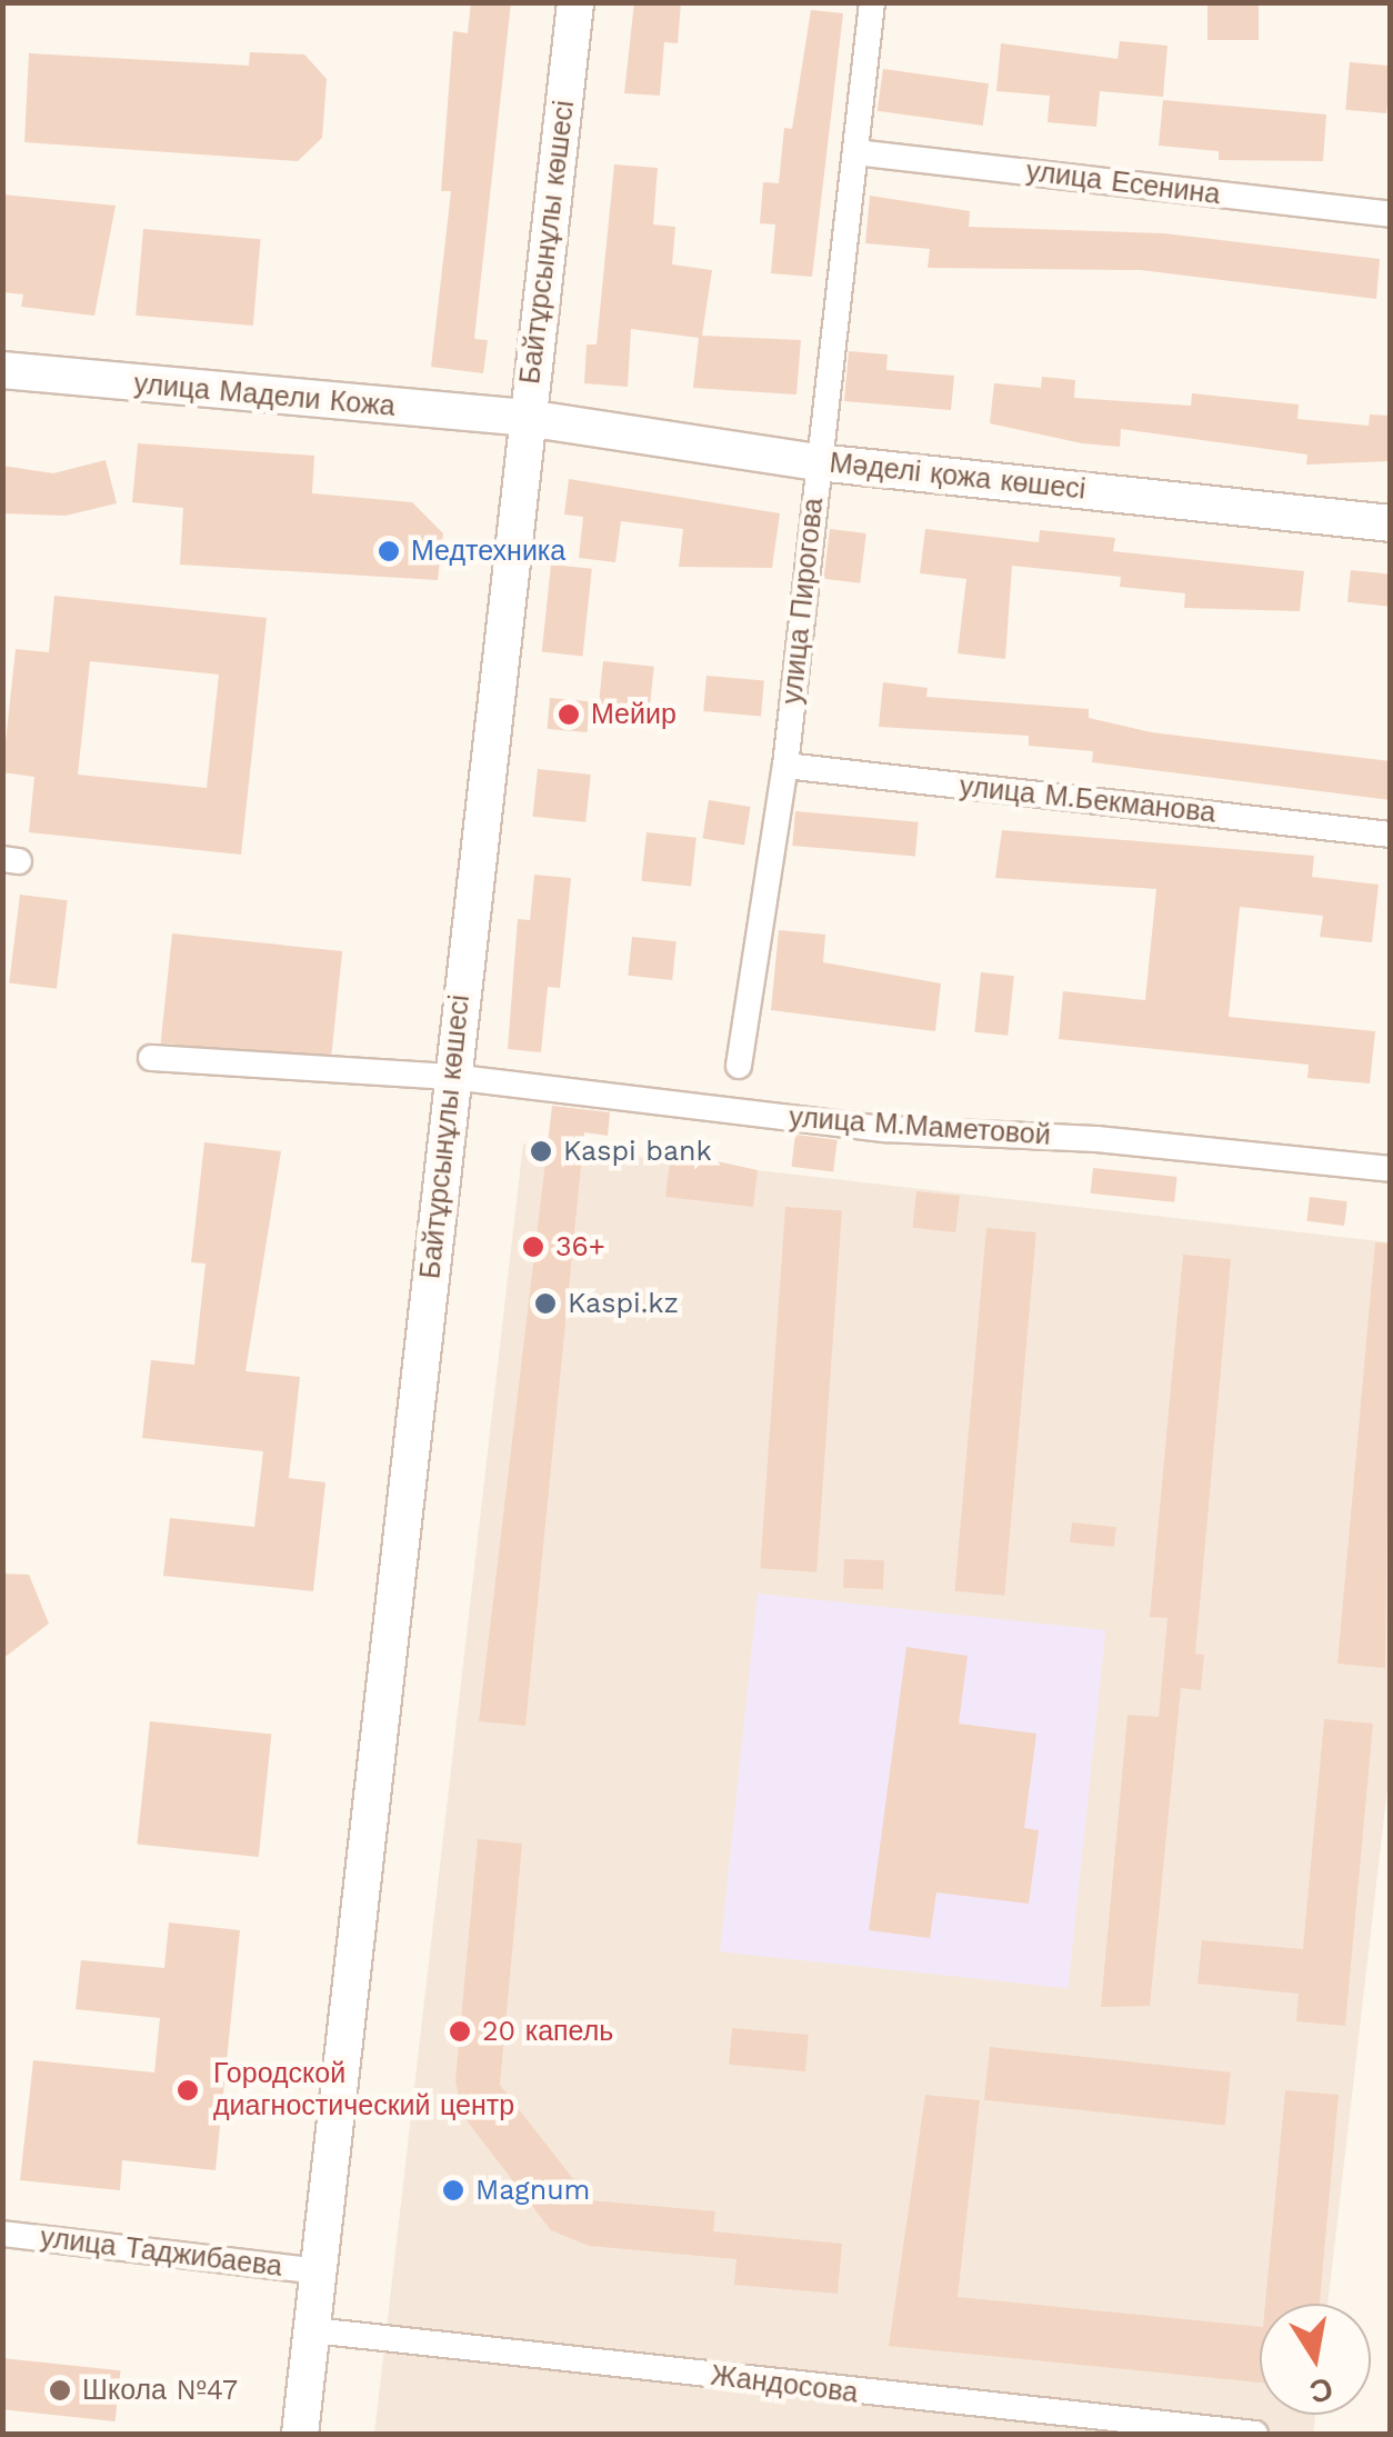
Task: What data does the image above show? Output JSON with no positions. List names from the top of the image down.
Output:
{
  "streets": {
    "main road": ["Байтұрсынұлы көшесі", "улица Мадели Кожа", "Мәделі қожа көшесі"],
    "street": [
      "улица Есенина",
      "улица Пирогова",
      "улица М.Бекманова",
      "улица М.Маметовой",
      "улица Таджибаева",
      "Жандосова"
    ]
  },
  "crossings": [
    ["улица Есенина", "улица Пирогова"],
    ["Байтұрсынұлы көшесі", "улица Мадели Кожа"],
    ["Байтұрсынұлы көшесі", "Мәделі қожа көшесі"],
    ["Байтұрсынұлы көшесі", "улица М.Маметовой"],
    ["Байтұрсынұлы көшесі", "улица Таджибаева"],
    ["Байтұрсынұлы көшесі", "Жандосова"],
    ["улица Мадели Кожа", "Мәделі қожа көшесі"],
    ["Мәделі қожа көшесі", "улица Пирогова"],
    ["улица Пирогова", "улица М.Бекманова"]
  ],
  "places": [
    "Медтехника",
    "Мейир",
    "Kaspi bank",
    "36+",
    "Kaspi.kz",
    "20 капель",
    "Городской диагностический центр",
    "Magnum",
    "Школа №47"
  ],
  "north": "bottom"
}
